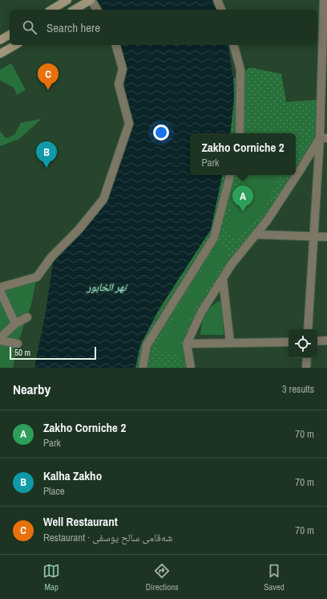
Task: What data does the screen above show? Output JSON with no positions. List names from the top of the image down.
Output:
{
  "water": ["نهر الخابور"],
  "scale_bar": "50 m",
  "page": {
    "search": "Search here",
    "pins": ["C", "B", "A"],
    "popup": ["Zakho Corniche 2", "Park"],
    "scale": "50 m",
    "heading": ["Nearby", "3 results"],
    "list": [
      {
        "mark": "A",
        "name": "Zakho Corniche 2",
        "note": "Park",
        "value": "70 m"
      },
      {
        "mark": "B",
        "name": "Kalha Zakho",
        "note": "Place",
        "value": "70 m"
      },
      {
        "mark": "C",
        "name": "Well Restaurant",
        "note": "Restaurant · شەقامی سالح یوسفی",
        "value": "70 m"
      }
    ],
    "nav": ["Map", "Directions", "Saved"]
  }
}
